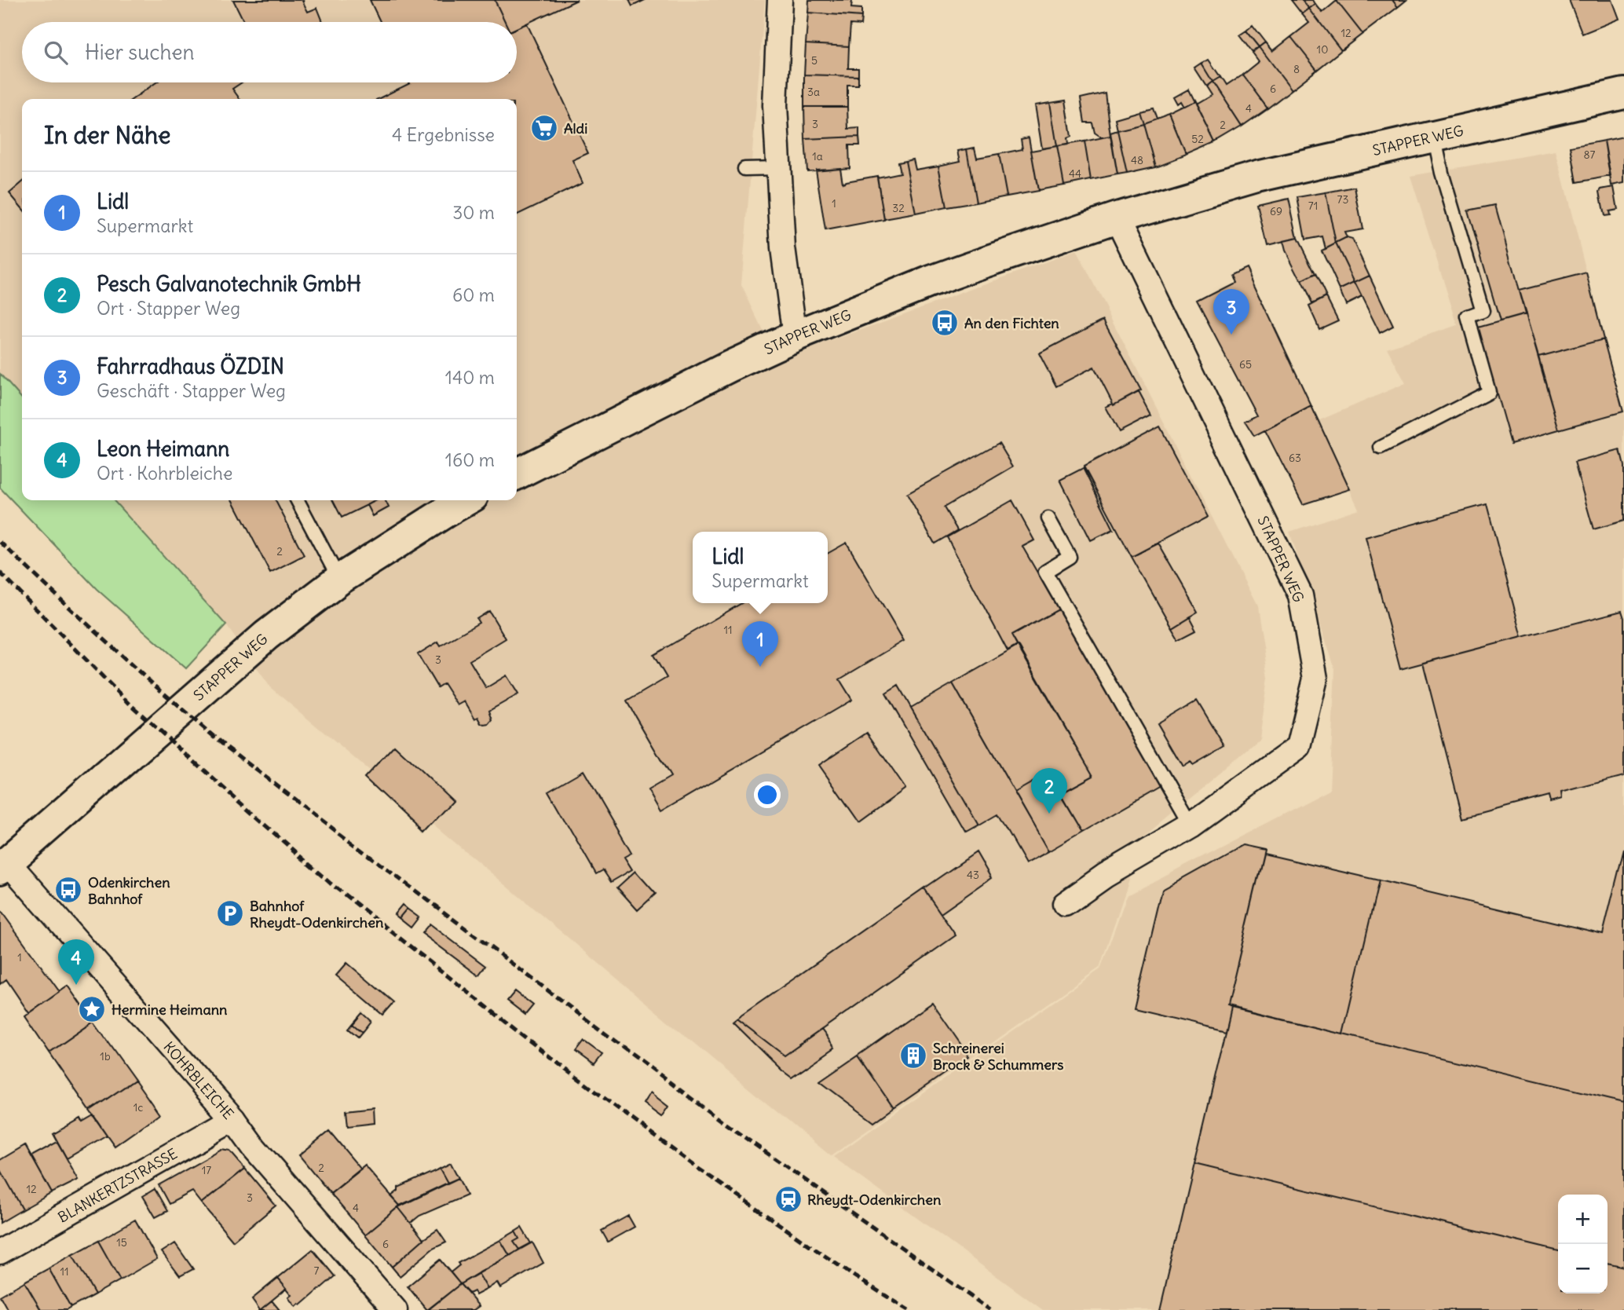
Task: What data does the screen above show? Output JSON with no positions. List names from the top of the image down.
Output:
{
  "streets": {
    "main road": ["STAPPER WEG"],
    "street": ["KOHRBLEICHE", "BLANKERTZSTRASSE"]
  },
  "crossings": [
    ["STAPPER WEG", "KOHRBLEICHE"],
    ["KOHRBLEICHE", "BLANKERTZSTRASSE"]
  ],
  "places": {
    "supermarket": ["Aldi"],
    "bus stop": ["An den Fichten", "Odenkirchen Bahnhof"],
    "parking": ["Bahnhof Rheydt-Odenkirchen"],
    "place": ["Hermine Heimann"],
    "building": ["Schreinerei Brock & Schummers"],
    "station": ["Rheydt-Odenkirchen"]
  },
  "house_numbers": [
    "12",
    "10",
    "5",
    "8",
    "6",
    "3a",
    "4",
    "3",
    "2",
    "52",
    "87",
    "1a",
    "48",
    "44",
    "73",
    "1",
    "71",
    "32",
    "69",
    "65",
    "63",
    "2",
    "11",
    "3",
    "43",
    "1",
    "1b",
    "1c",
    "2",
    "17",
    "12",
    "3",
    "4",
    "15",
    "6",
    "7",
    "11"
  ],
  "page": {
    "search": "Hier suchen",
    "heading": ["In der Nähe", "4 Ergebnisse"],
    "list": [
      {
        "mark": "1",
        "name": "Lidl",
        "note": "Supermarkt",
        "value": "30 m"
      },
      {
        "mark": "2",
        "name": "Pesch Galvanotechnik GmbH",
        "note": "Ort · Stapper Weg",
        "value": "60 m"
      },
      {
        "mark": "3",
        "name": "Fahrradhaus ÖZDIN",
        "note": "Geschäft · Stapper Weg",
        "value": "140 m"
      },
      {
        "mark": "4",
        "name": "Leon Heimann",
        "note": "Ort · Kohrbleiche",
        "value": "160 m"
      }
    ],
    "pins": [
      "3",
      "1",
      "2",
      "4"
    ],
    "popup": ["Lidl", "Supermarkt"],
    "map_buttons": ["+", "−"]
  }
}
